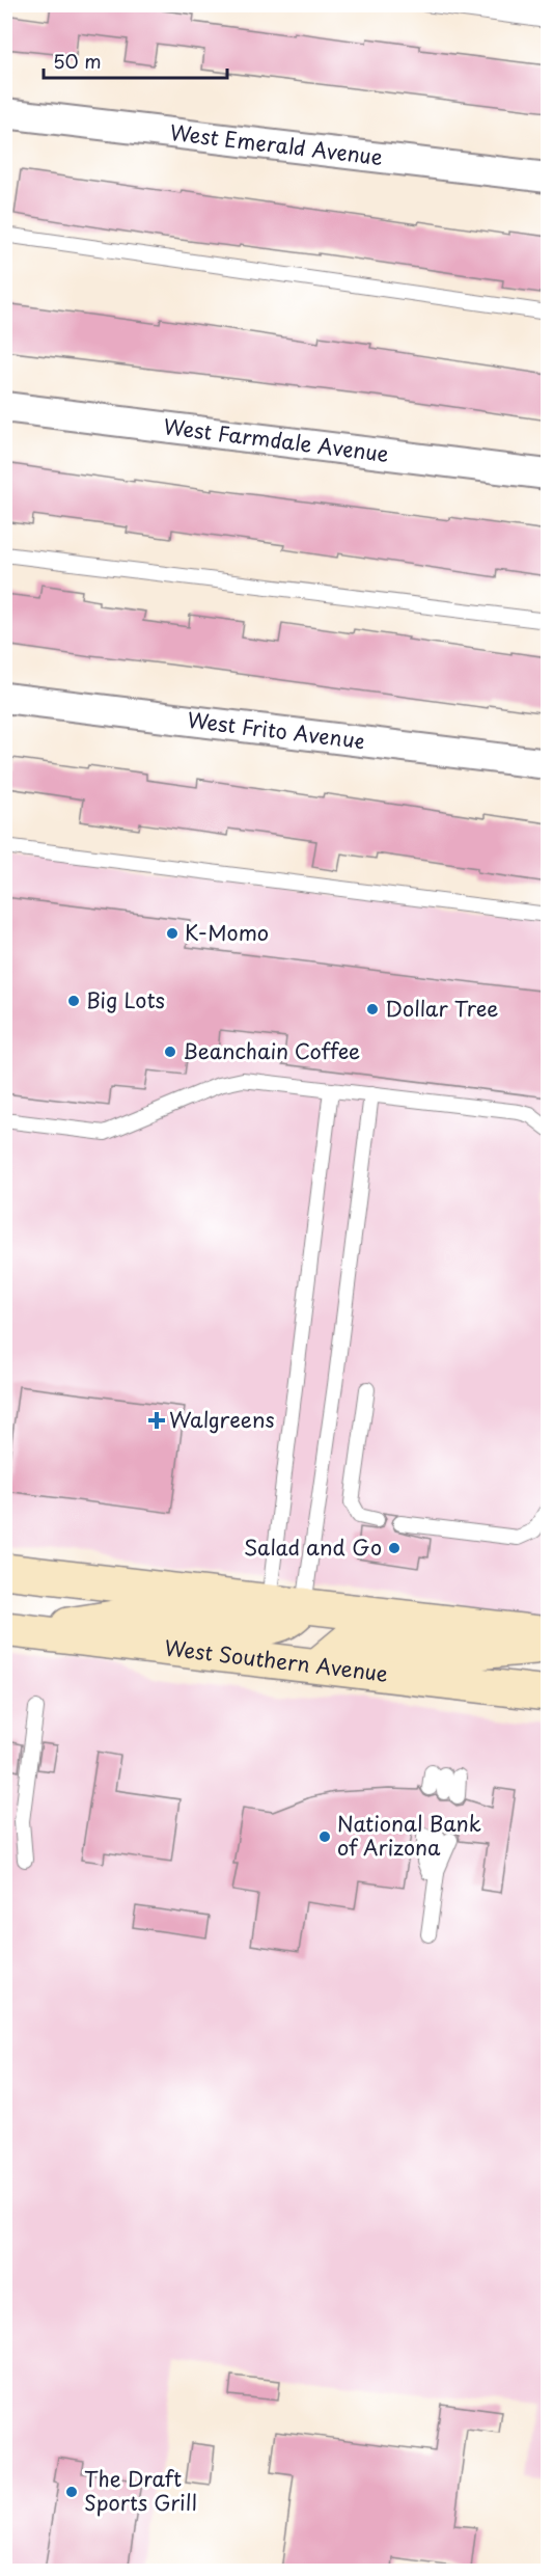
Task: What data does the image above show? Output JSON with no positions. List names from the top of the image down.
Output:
{
  "streets": {
    "main road": ["West Southern Avenue"],
    "street": ["West Emerald Avenue", "West Farmdale Avenue", "West Frito Avenue"]
  },
  "places": {
    "other": [
      "K-Momo",
      "Big Lots",
      "Dollar Tree",
      "Beanchain Coffee",
      "Salad and Go",
      "National Bank of Arizona",
      "The Draft Sports Grill"
    ],
    "health": ["Walgreens"]
  },
  "scale_bar": "50 m"
}
